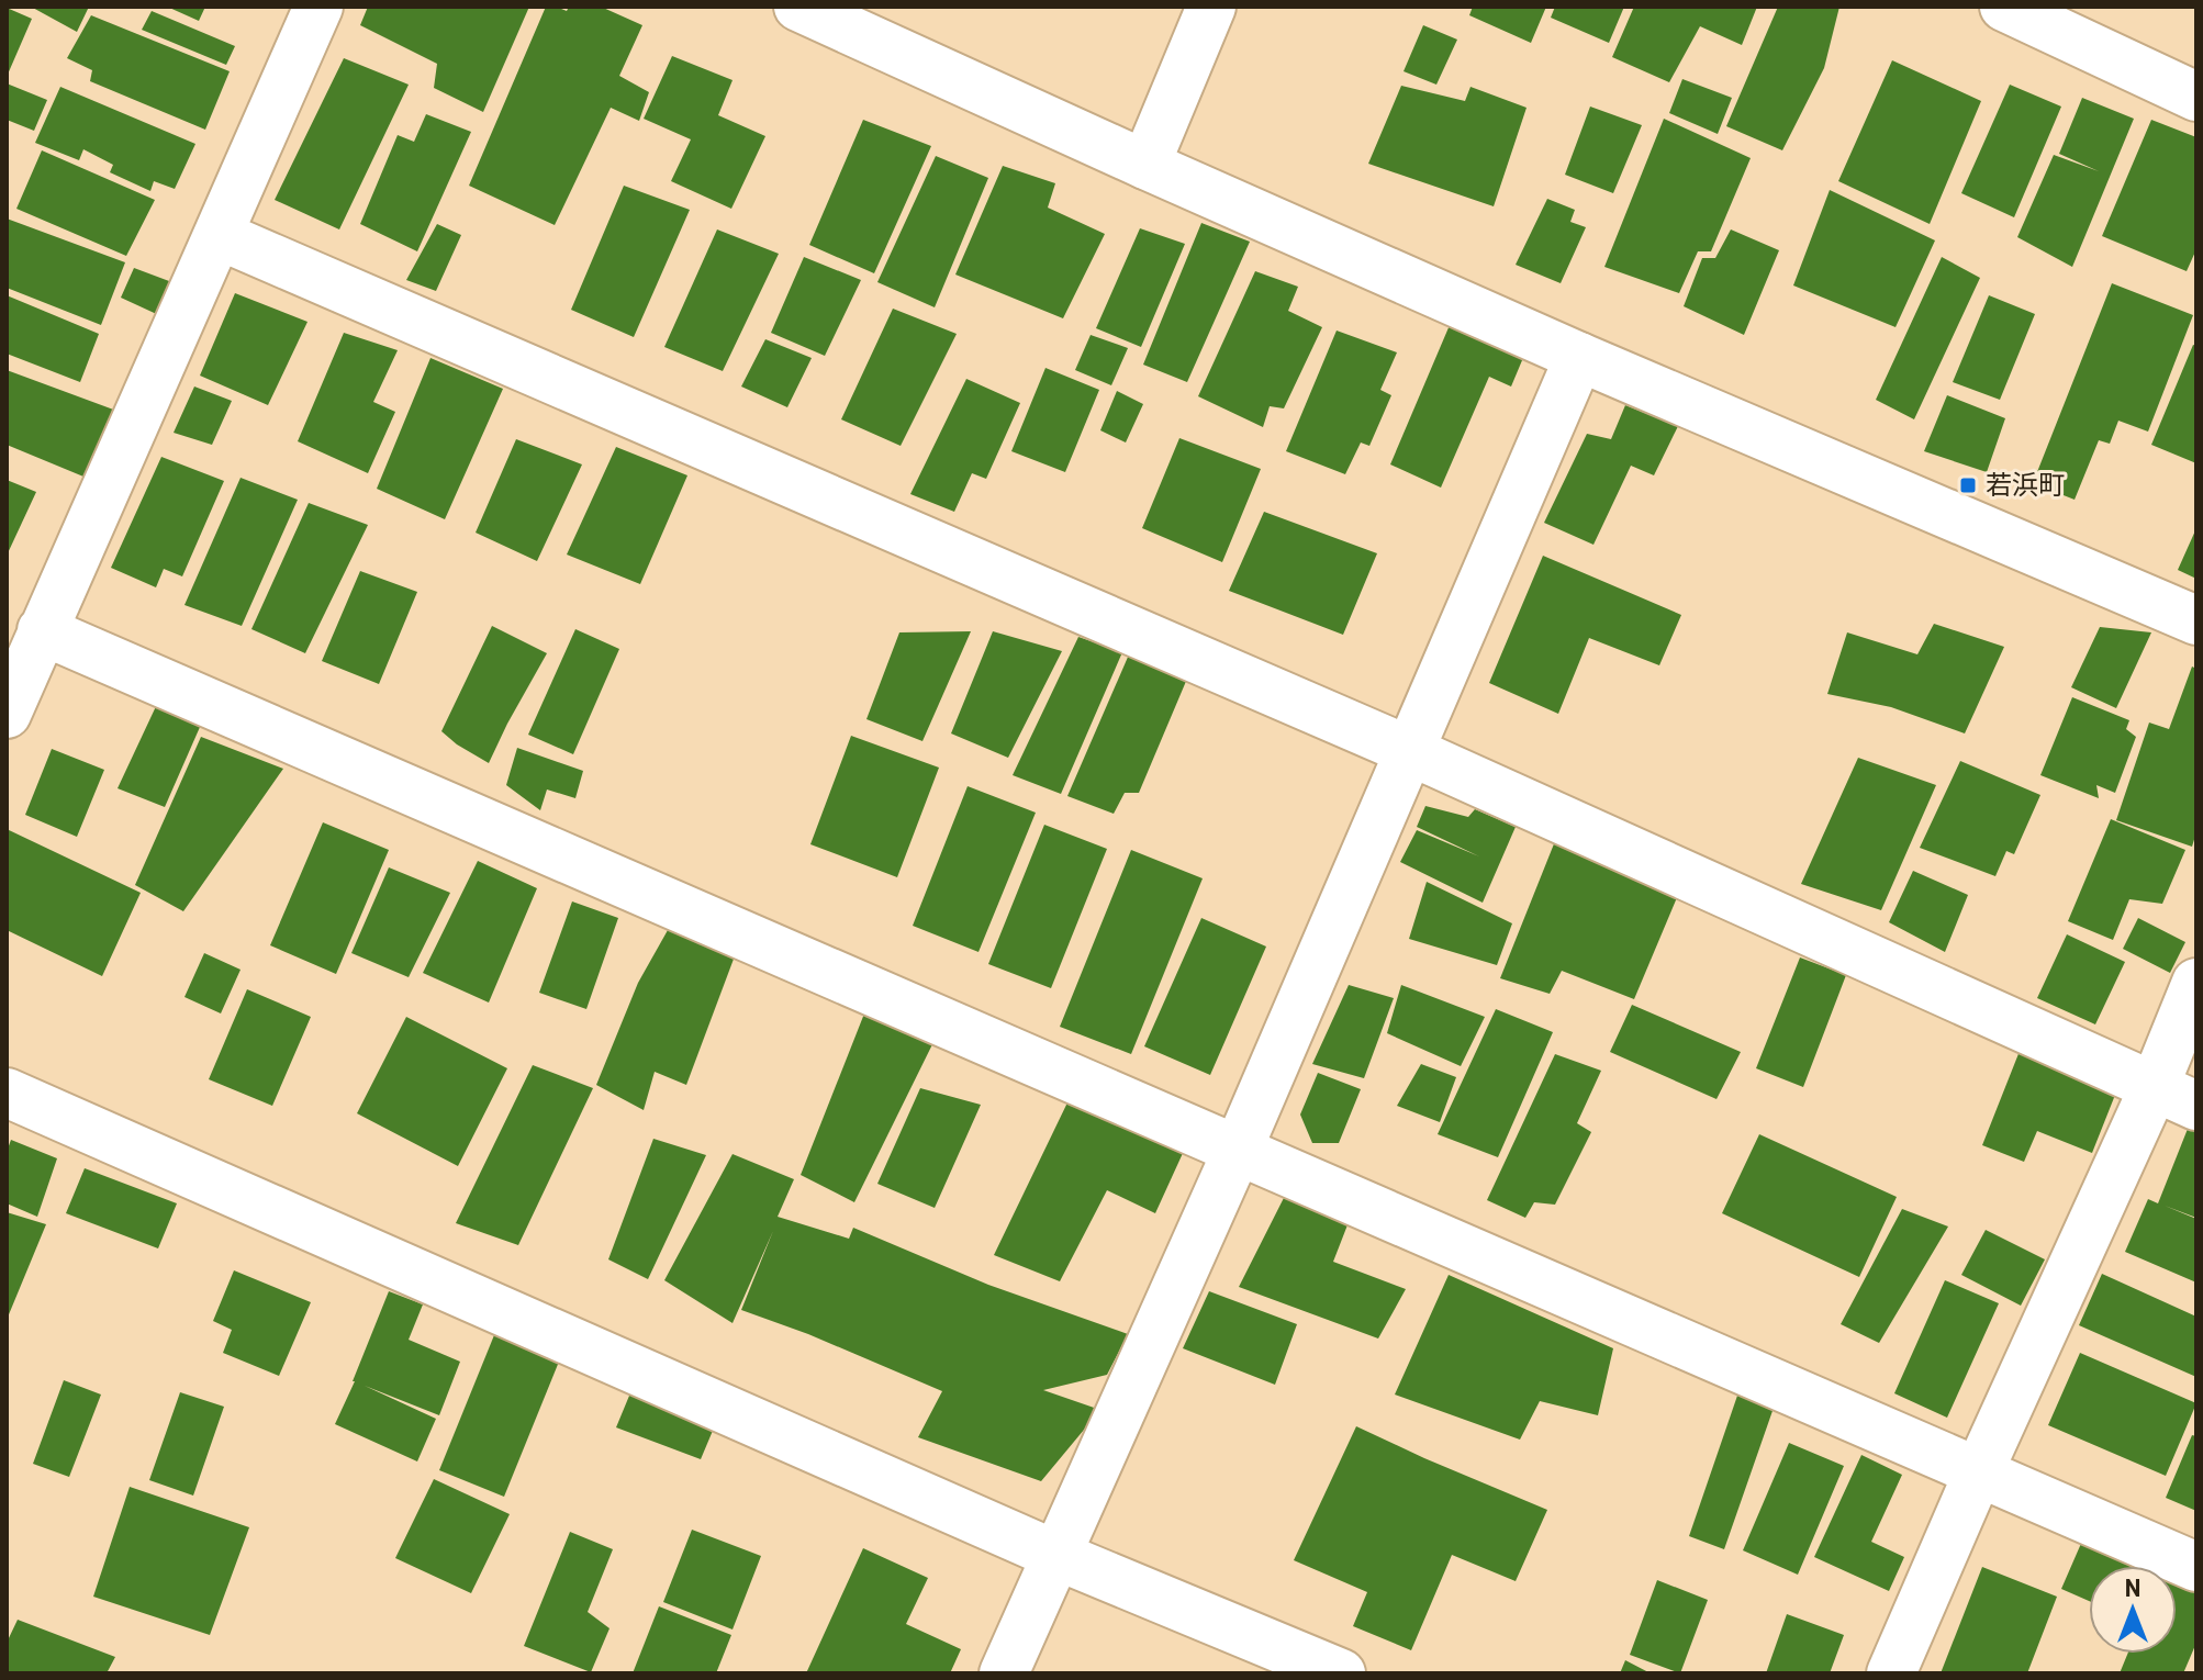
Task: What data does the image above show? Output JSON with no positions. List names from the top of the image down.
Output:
{
  "places": {
    "transit": ["若浜町"]
  },
  "north": "top"
}
